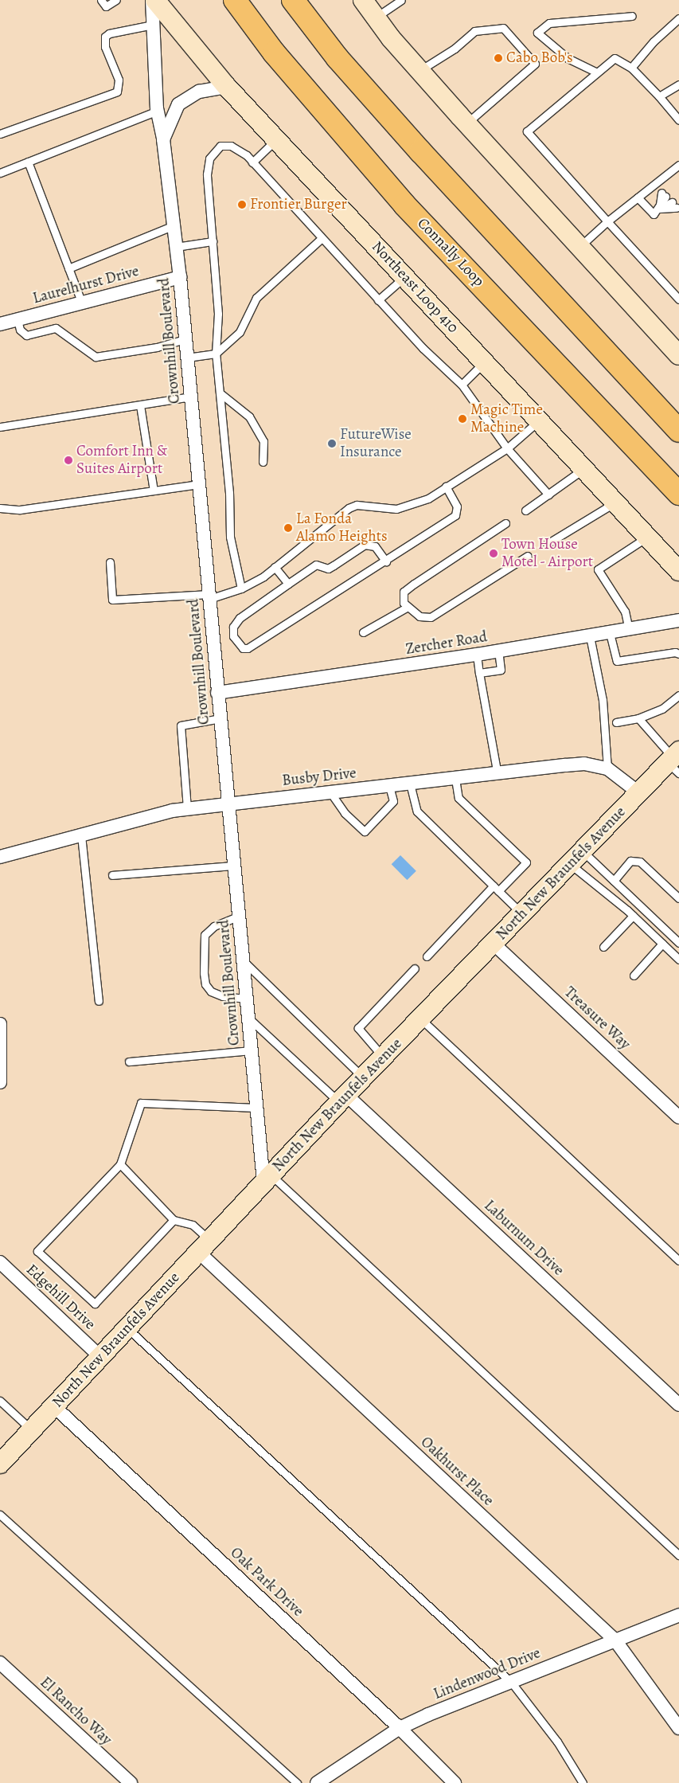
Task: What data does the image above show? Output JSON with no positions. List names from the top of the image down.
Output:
{
  "streets": {
    "highway": ["Connally Loop"],
    "main road": ["Northeast Loop 410", "North New Braunfels Avenue"],
    "street": [
      "Laurelhurst Drive",
      "Crownhill Boulevard",
      "Zercher Road",
      "Busby Drive",
      "Treasure Way",
      "Laburnum Drive",
      "Edgehill Drive",
      "Oakhurst Place",
      "Oak Park Drive",
      "Lindenwood Drive",
      "El Rancho Way"
    ]
  },
  "crossings": [
    ["Laurelhurst Drive", "Crownhill Boulevard"],
    ["Crownhill Boulevard", "Zercher Road"],
    ["Crownhill Boulevard", "Busby Drive"],
    ["Crownhill Boulevard", "North New Braunfels Avenue"],
    ["Busby Drive", "North New Braunfels Avenue"],
    ["North New Braunfels Avenue", "Treasure Way"],
    ["North New Braunfels Avenue", "Laburnum Drive"],
    ["North New Braunfels Avenue", "Edgehill Drive"],
    ["North New Braunfels Avenue", "Oakhurst Place"],
    ["North New Braunfels Avenue", "Oak Park Drive"],
    ["Oakhurst Place", "Lindenwood Drive"],
    ["Oak Park Drive", "Lindenwood Drive"]
  ],
  "places": [
    "Cabo Bob's",
    "Frontier Burger",
    "Magic Time Machine",
    "FutureWise Insurance",
    "Comfort Inn & Suites Airport",
    "La Fonda Alamo Heights",
    "Town House Motel - Airport"
  ]
}
